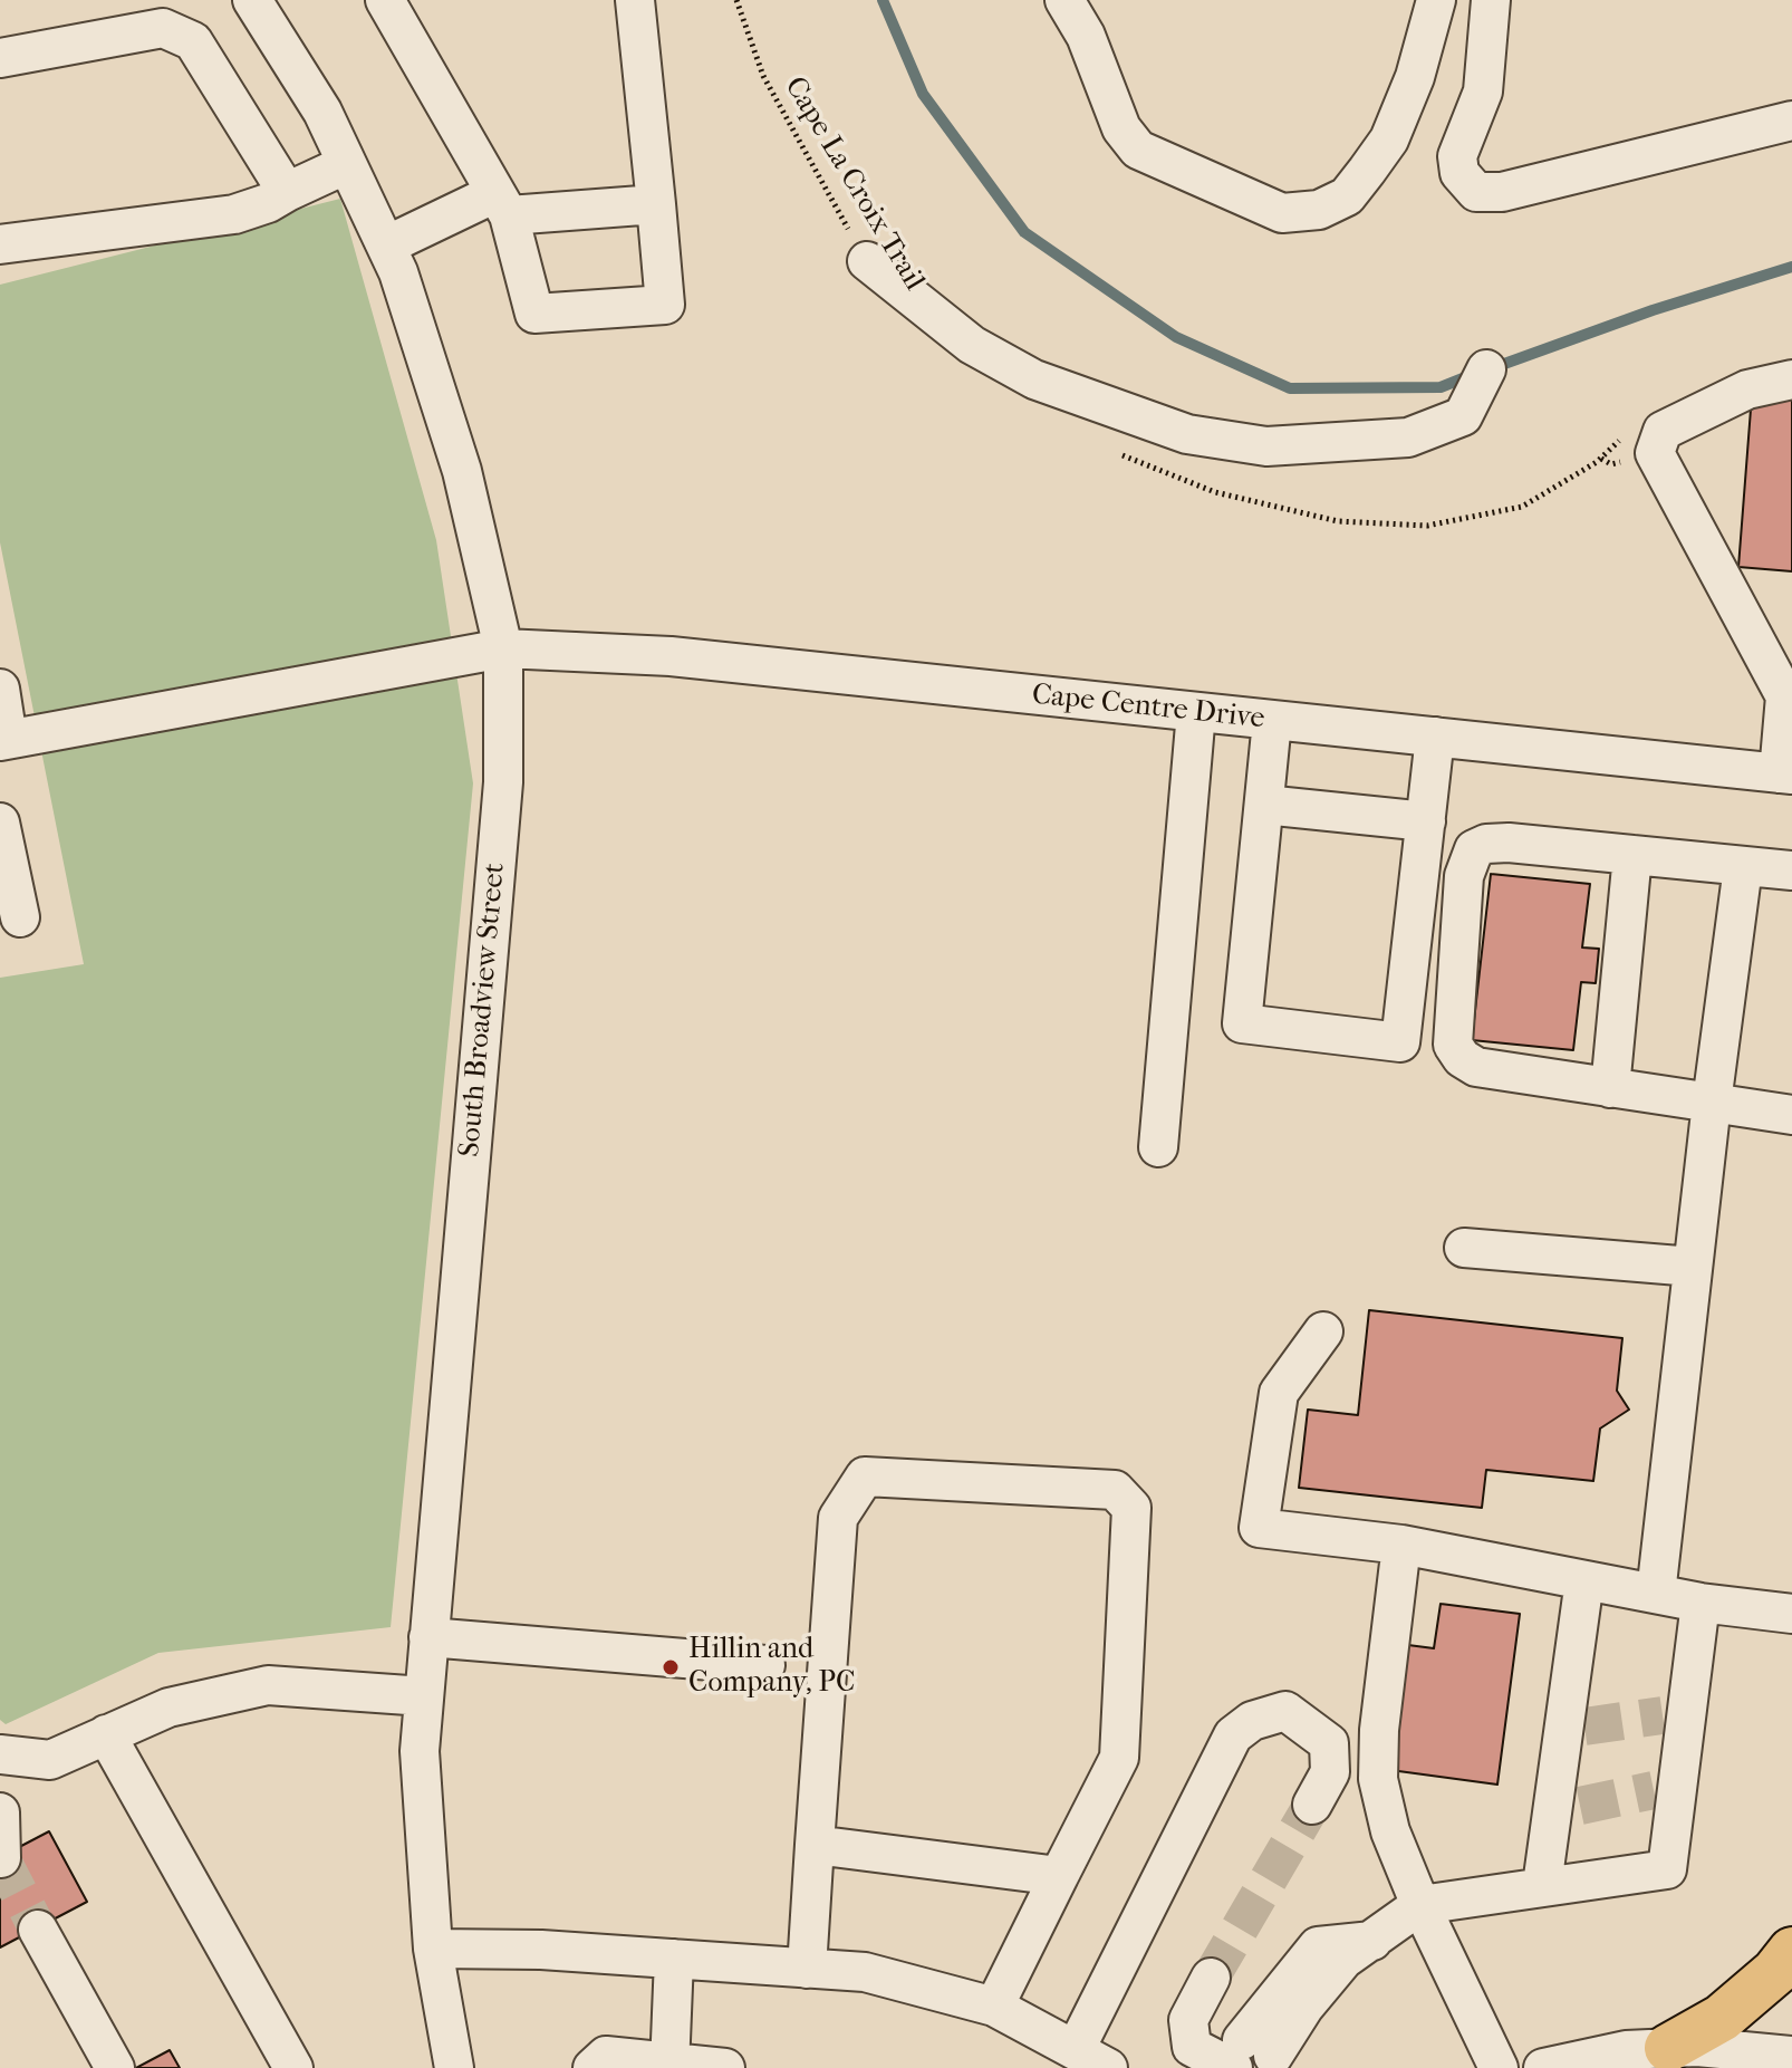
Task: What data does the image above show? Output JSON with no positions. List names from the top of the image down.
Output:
{
  "streets": {
    "street": ["Cape Centre Drive", "South Broadview Street"],
    "path": ["Cape La Croix Trail"]
  },
  "crossings": [
    ["Cape Centre Drive", "South Broadview Street"]
  ],
  "places": ["Hillin and Company, PC"]
}
